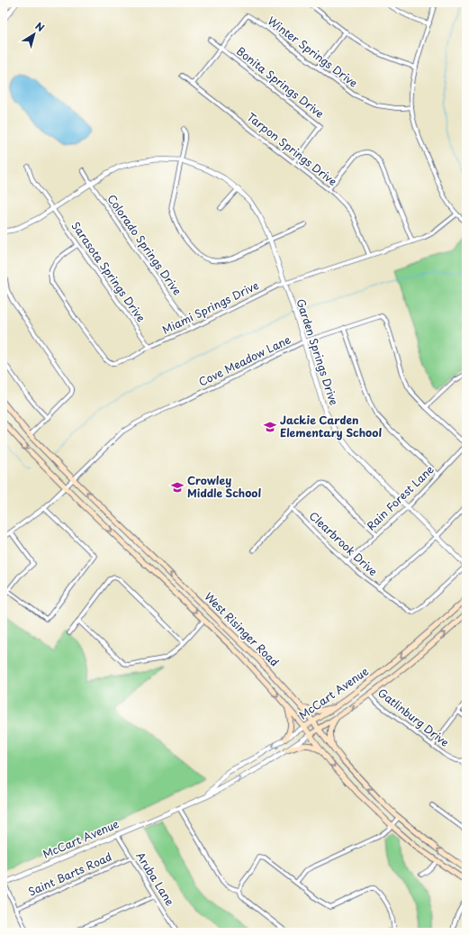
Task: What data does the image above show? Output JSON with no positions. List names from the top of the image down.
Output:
{
  "streets": {
    "main road": ["West Risinger Road", "McCart Avenue"],
    "street": [
      "Winter Springs Drive",
      "Bonita Springs Drive",
      "Tarpon Springs Drive",
      "Colorado Springs Drive",
      "Sarasota Springs Drive",
      "Miami Springs Drive",
      "Garden Springs Drive",
      "Cove Meadow Lane",
      "Rain Forest Lane",
      "Clearbrook Drive",
      "Gatlinburg Drive",
      "Saint Barts Road",
      "Aruba Lane"
    ]
  },
  "crossings": [
    ["Winter Springs Drive", "Bonita Springs Drive"],
    ["Winter Springs Drive", "Tarpon Springs Drive"],
    ["Bonita Springs Drive", "Tarpon Springs Drive"],
    ["Tarpon Springs Drive", "Miami Springs Drive"],
    ["Colorado Springs Drive", "Miami Springs Drive"],
    ["Colorado Springs Drive", "Garden Springs Drive"],
    ["Sarasota Springs Drive", "Miami Springs Drive"],
    ["Sarasota Springs Drive", "Garden Springs Drive"],
    ["Miami Springs Drive", "Garden Springs Drive"],
    ["Garden Springs Drive", "Cove Meadow Lane"],
    ["Garden Springs Drive", "Rain Forest Lane"],
    ["Garden Springs Drive", "Clearbrook Drive"],
    ["Cove Meadow Lane", "Rain Forest Lane"],
    ["Cove Meadow Lane", "West Risinger Road"],
    ["Rain Forest Lane", "Clearbrook Drive"],
    ["West Risinger Road", "McCart Avenue"],
    ["McCart Avenue", "Gatlinburg Drive"],
    ["McCart Avenue", "Aruba Lane"],
    ["Saint Barts Road", "Aruba Lane"]
  ],
  "places": {
    "school or university": ["Jackie Carden Elementary School", "Crowley Middle School"]
  },
  "north": "top right"
}
